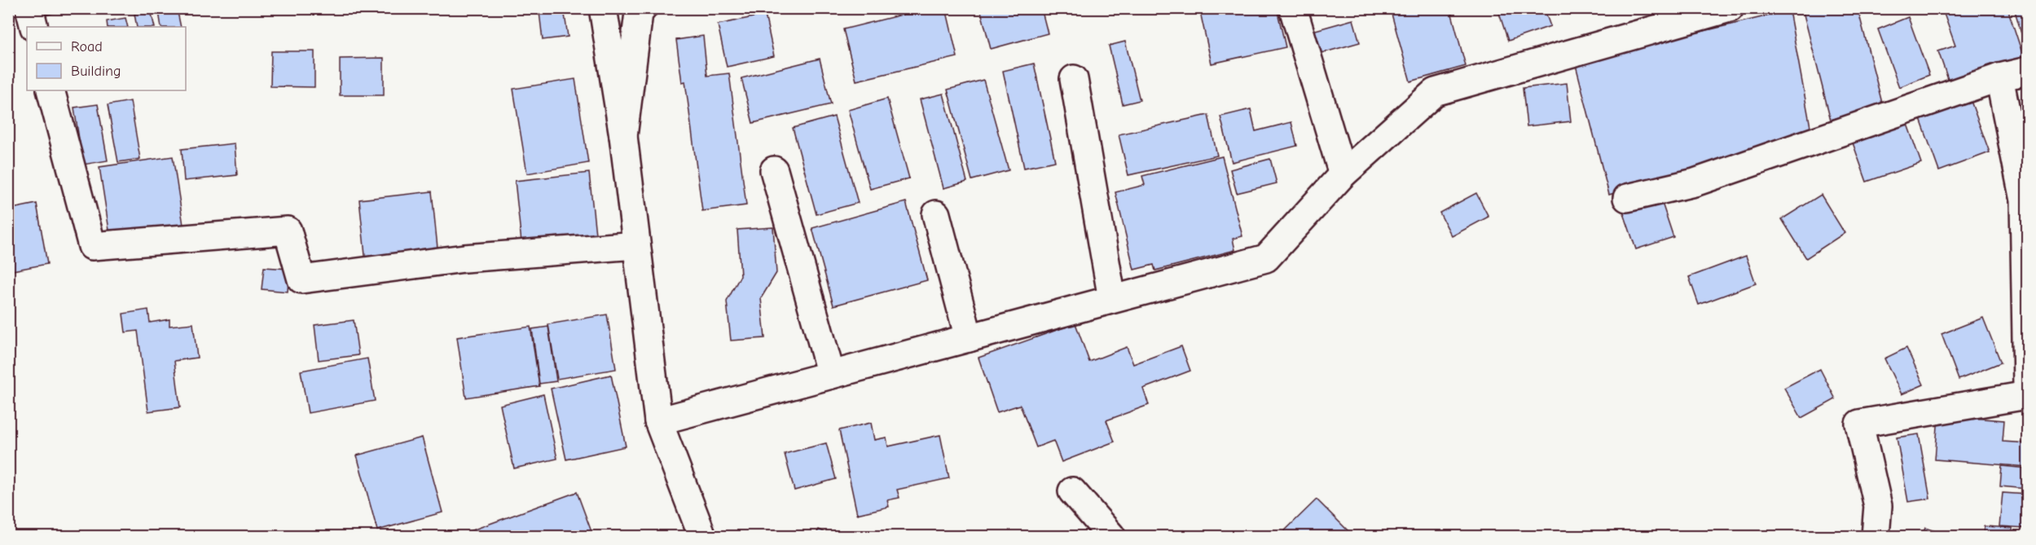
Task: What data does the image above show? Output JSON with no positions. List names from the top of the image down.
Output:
{
  "legend": ["Road", "Building"]
}
